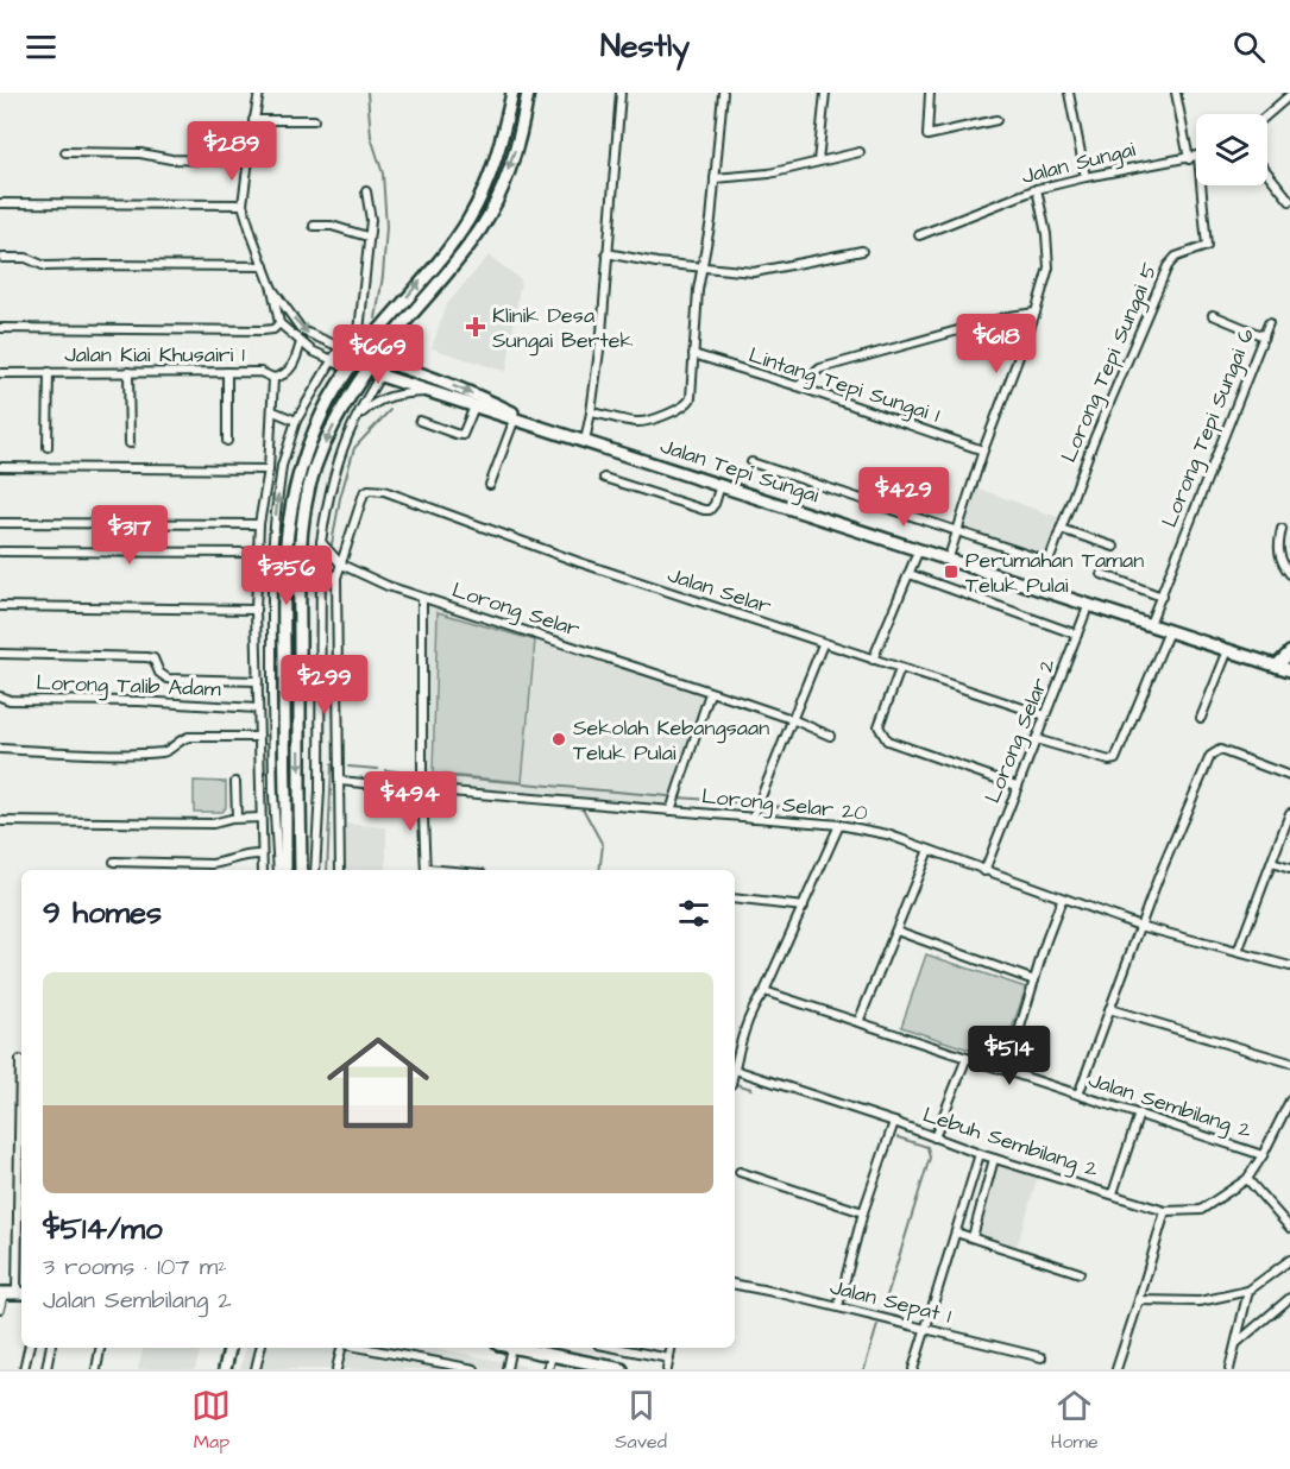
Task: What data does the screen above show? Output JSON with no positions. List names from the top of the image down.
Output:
{
  "streets": {
    "main road": ["Jalan Tepi Sungai"],
    "street": [
      "Jalan Sungai",
      "Jalan Kiai Khusairi 1",
      "Lorong Tepi Sungai 5",
      "Lintang Tepi Sungai 1",
      "Lorong Tepi Sungai 6",
      "Jalan Selar",
      "Lorong Selar",
      "Lorong Talib Adam",
      "Lorong Selar 2",
      "Lorong Selar 20",
      "Jalan Sembilang 2",
      "Lebuh Sembilang 2",
      "Jalan Sepat 1"
    ]
  },
  "crossings": [
    ["Jalan Kiai Khusairi 1", "Lorong Talib Adam"],
    ["Lorong Tepi Sungai 5", "Jalan Tepi Sungai"],
    ["Lorong Tepi Sungai 6", "Jalan Tepi Sungai"],
    ["Jalan Tepi Sungai", "Lorong Selar 2"],
    ["Jalan Selar", "Lorong Selar"],
    ["Jalan Selar", "Lorong Selar 2"],
    ["Lorong Selar 2", "Lorong Selar 20"],
    ["Jalan Sembilang 2", "Lebuh Sembilang 2"]
  ],
  "places": {
    "health": ["Klinik Desa Sungai Bertek"],
    "transit": ["Perumahan Taman Teluk Pulai"],
    "other": ["Sekolah Kebangsaan Teluk Pulai"]
  },
  "page": {
    "header": "Nestly",
    "price": [
      "$289",
      "$618",
      "$669",
      "$429",
      "$317",
      "$356",
      "$299",
      "$494",
      "$514"
    ],
    "heading": "9 homes",
    "list": [
      {
        "name": "$514/mo",
        "note": "3 rooms · 107 m² · Jalan Sembilang 2"
      }
    ],
    "tabs": ["Map", "Saved", "Home"]
  }
}
